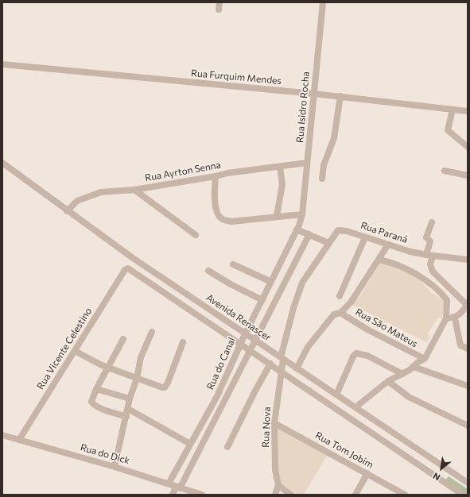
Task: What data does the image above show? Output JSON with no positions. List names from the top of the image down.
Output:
{
  "streets": {
    "street": [
      "Rua Furquim Mendes",
      "Rua Isidro Rocha",
      "Rua Ayrton Senna",
      "Rua Paraná",
      "Avenida Renascer",
      "Rua São Mateus",
      "Rua Vicente Celestino",
      "Rua do Canal",
      "Rua Nova",
      "Rua Tom Jobim",
      "Rua do Dick"
    ]
  },
  "crossings": [
    ["Rua Furquim Mendes", "Rua Isidro Rocha"],
    ["Rua Isidro Rocha", "Rua Ayrton Senna"],
    ["Rua Isidro Rocha", "Rua do Canal"],
    ["Rua Ayrton Senna", "Avenida Renascer"],
    ["Rua Paraná", "Rua Nova"],
    ["Avenida Renascer", "Rua Vicente Celestino"],
    ["Avenida Renascer", "Rua do Canal"],
    ["Avenida Renascer", "Rua Nova"],
    ["Rua Vicente Celestino", "Rua do Dick"],
    ["Rua do Canal", "Rua do Dick"],
    ["Rua Nova", "Rua Tom Jobim"]
  ],
  "north": "bottom left"
}
